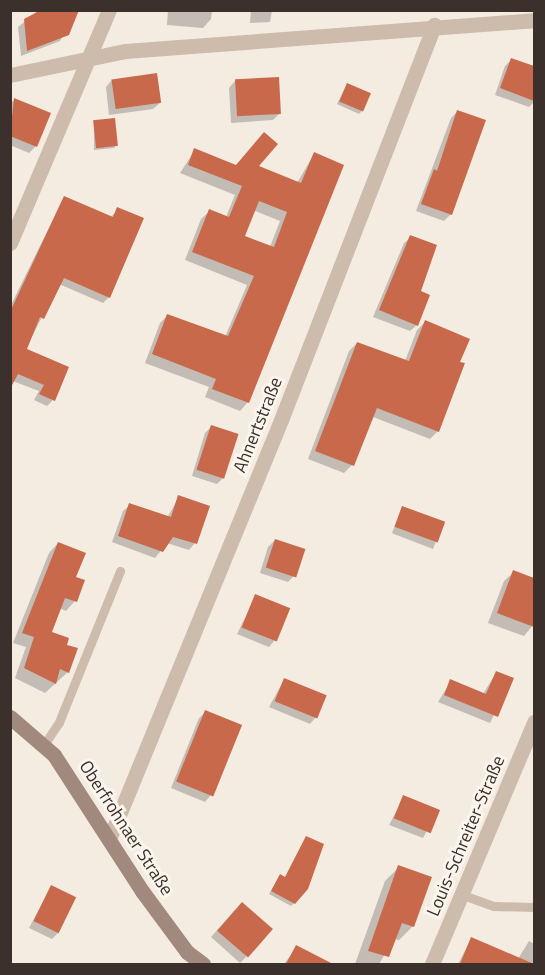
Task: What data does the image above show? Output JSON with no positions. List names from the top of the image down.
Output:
{
  "streets": {
    "main road": ["Oberfrohnaer Straße"],
    "street": ["Ahnertstraße", "Louis-Schreiter-Straße"]
  },
  "crossings": [
    ["Ahnertstraße", "Oberfrohnaer Straße"]
  ]
}
